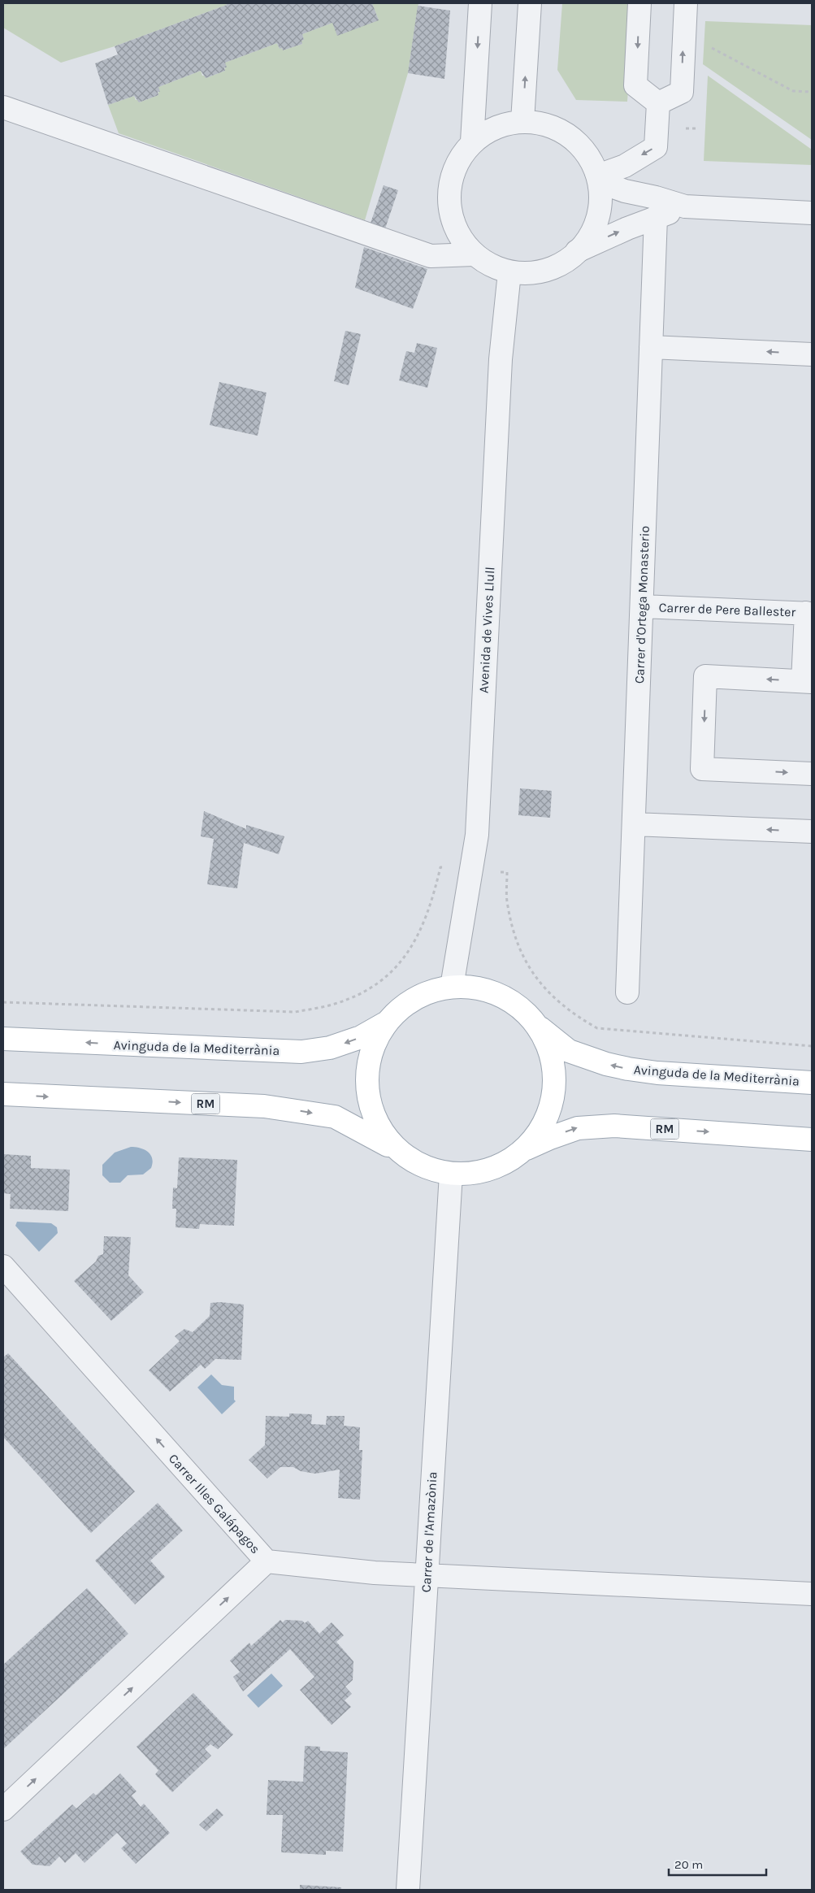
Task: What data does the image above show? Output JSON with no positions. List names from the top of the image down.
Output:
{
  "streets": {
    "main road": ["Avinguda de la Mediterrània", "RM"],
    "street": [
      "Carrer d'Ortega Monasterio",
      "Carrer de Pere Ballester",
      "Avenida de Vives Llull",
      "Carrer Illes Galápagos",
      "Carrer de l'Amazònia"
    ]
  },
  "crossings": [
    ["Carrer d'Ortega Monasterio", "Carrer de Pere Ballester"],
    ["Avenida de Vives Llull", "RM"],
    ["Avinguda de la Mediterrània", "RM"],
    ["RM", "Carrer de l'Amazònia"]
  ],
  "scale_bar": "20 m"
}
